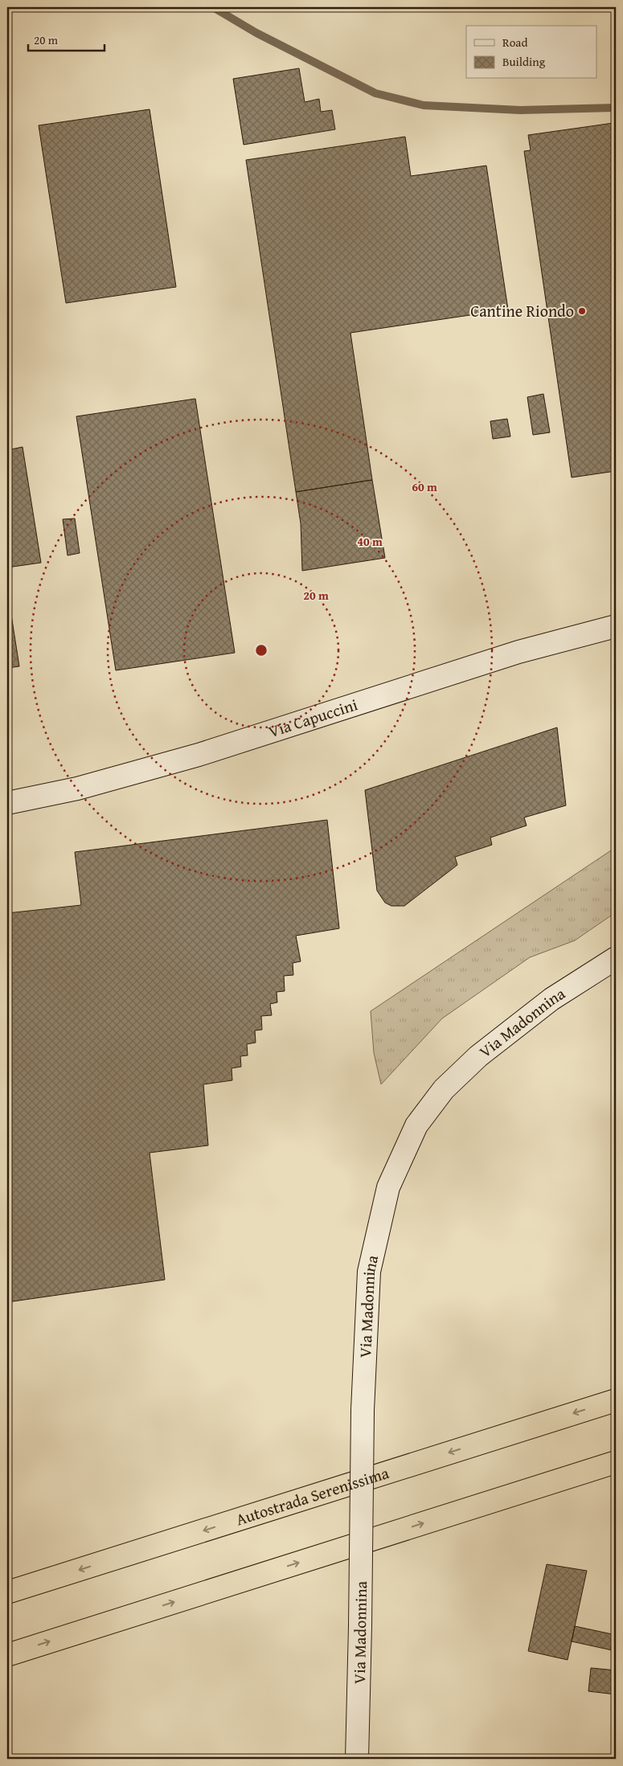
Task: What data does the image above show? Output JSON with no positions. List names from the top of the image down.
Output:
{
  "streets": {
    "highway": ["Autostrada Serenissima"],
    "main road": ["Via Capuccini", "Via Madonnina"]
  },
  "places": ["Cantine Riondo"],
  "legend": ["Road", "Building"],
  "scale_bar": "20 m",
  "rings": ["60 m", "40 m", "20 m"]
}
